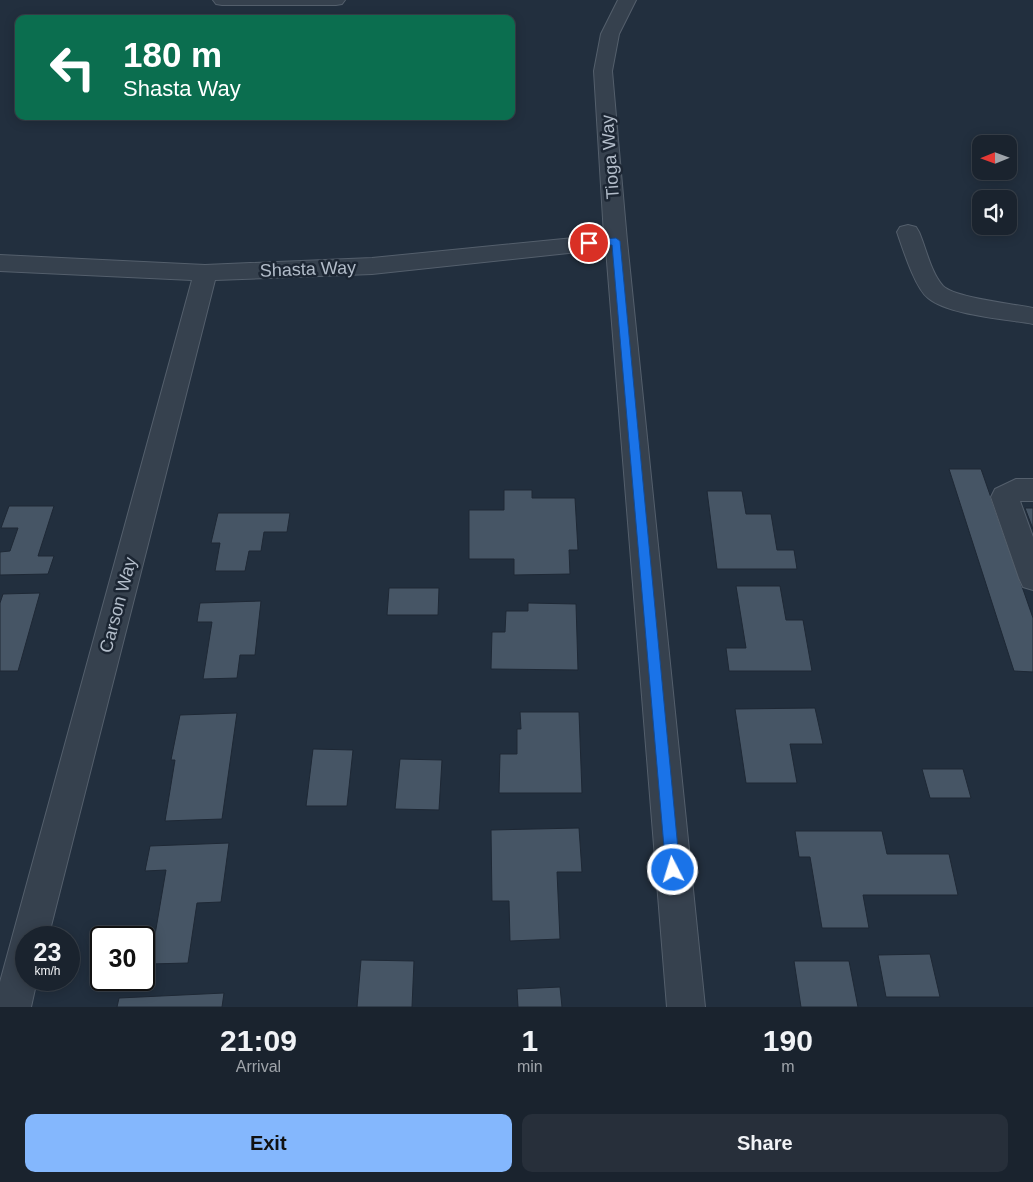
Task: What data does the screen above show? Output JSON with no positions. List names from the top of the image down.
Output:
{
  "streets": {
    "street": ["Tioga Way", "Shasta Way", "Carson Way"]
  },
  "crossings": [
    ["Tioga Way", "Shasta Way"],
    ["Shasta Way", "Carson Way"]
  ],
  "north": "left",
  "page": {
    "turn": ["180 m", "Shasta Way"],
    "speed": "23 km/h",
    "limit": "30",
    "eta": [
      "21:09",
      "Arrival",
      "1",
      "min",
      "190",
      "m"
    ],
    "buttons": ["Exit", "Share"]
  }
}
